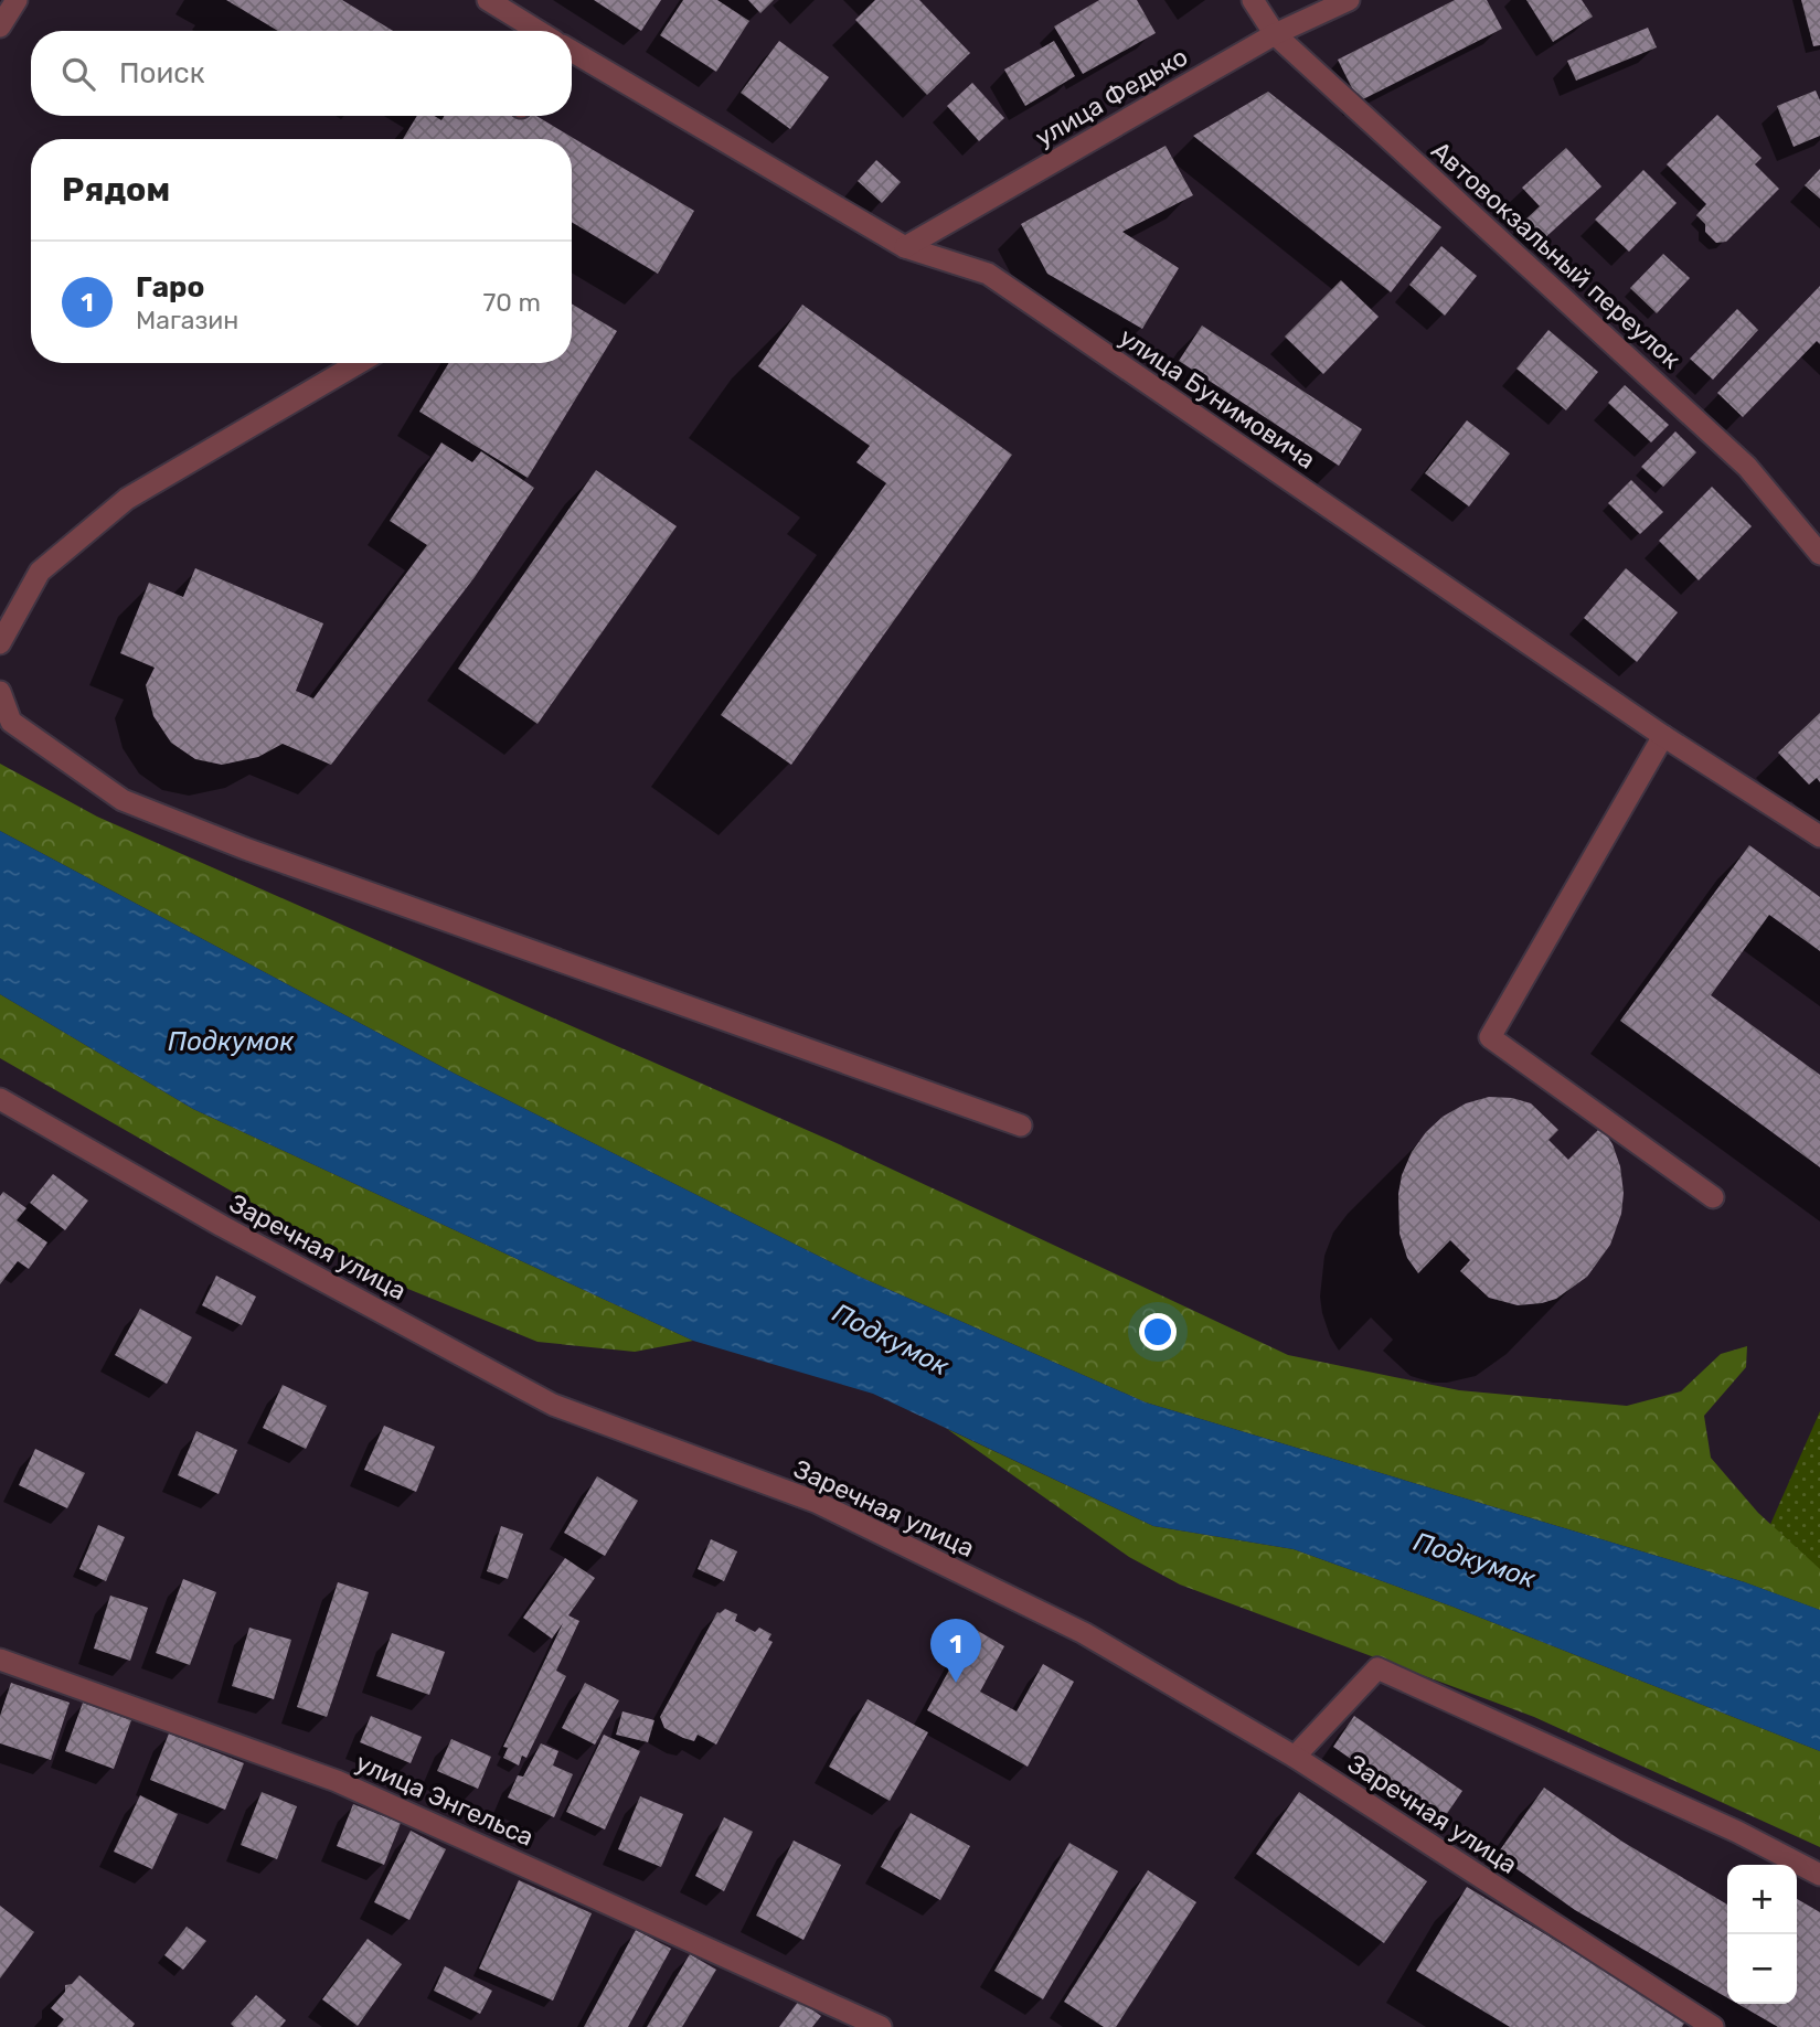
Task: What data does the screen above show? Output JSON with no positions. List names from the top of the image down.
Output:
{
  "streets": {
    "street": [
      "улица Федько",
      "Автовокзальный переулок",
      "улица Бунимовича",
      "Заречная улица",
      "улица Энгельса"
    ]
  },
  "crossings": [
    ["улица Федько", "Автовокзальный переулок"],
    ["улица Федько", "улица Бунимовича"]
  ],
  "water": ["Подкумок"],
  "page": {
    "search": "Поиск",
    "heading": "Рядом",
    "list": [
      {
        "mark": "1",
        "name": "Гаро",
        "note": "Магазин",
        "value": "70 m"
      }
    ],
    "pins": "1",
    "map_buttons": ["+", "−"]
  }
}
